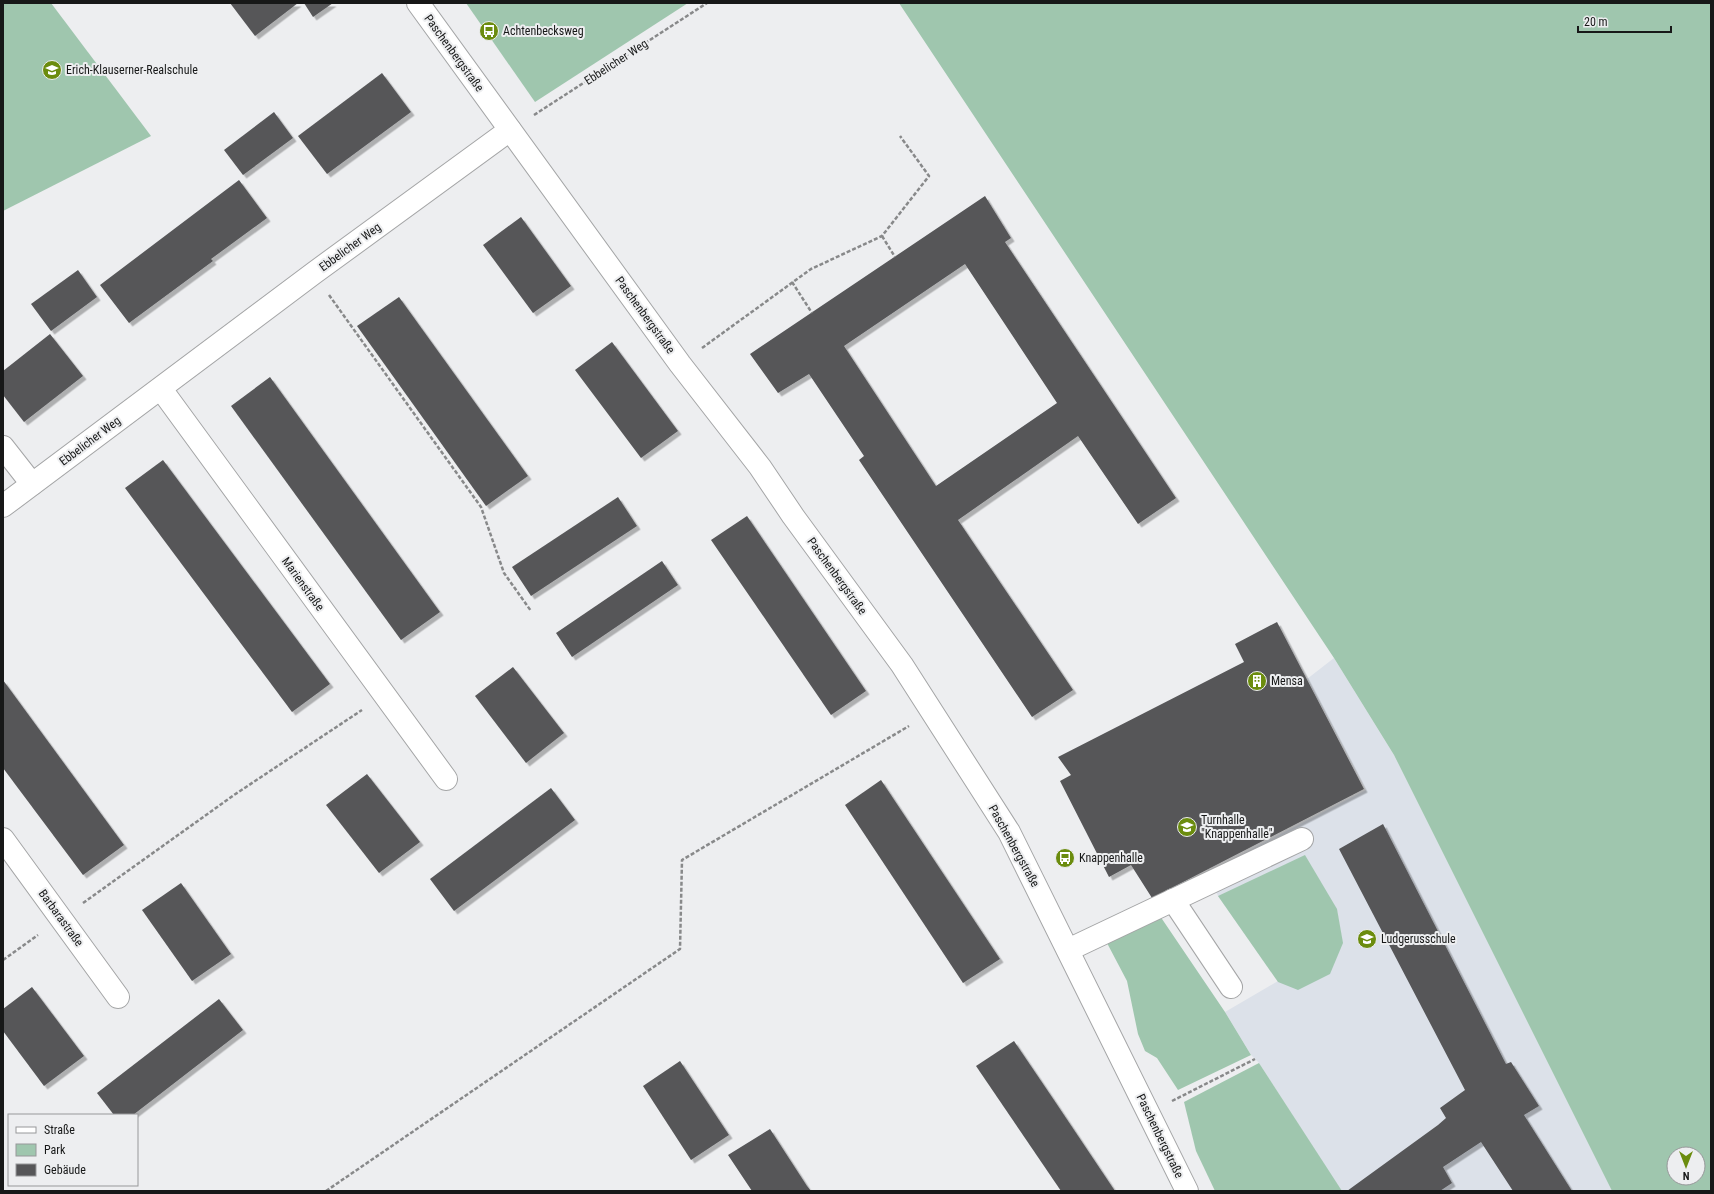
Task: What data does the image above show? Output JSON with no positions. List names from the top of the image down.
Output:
{
  "streets": {
    "street": [
      "Paschenbergstraße",
      "Ebbelicher Weg",
      "Marienstraße",
      "Barbarastraße"
    ]
  },
  "crossings": [
    ["Paschenbergstraße", "Ebbelicher Weg"],
    ["Ebbelicher Weg", "Marienstraße"]
  ],
  "places": {
    "bus stop": ["Achtenbecksweg", "Knappenhalle"],
    "school or university": ["Erich-Klauserner-Realschule", "Turnhalle \"Knappenhalle\"", "Ludgerusschule"],
    "building": ["Mensa"]
  },
  "legend": ["Straße", "Park", "Gebäude"],
  "scale_bar": "20 m",
  "north": "bottom"
}
